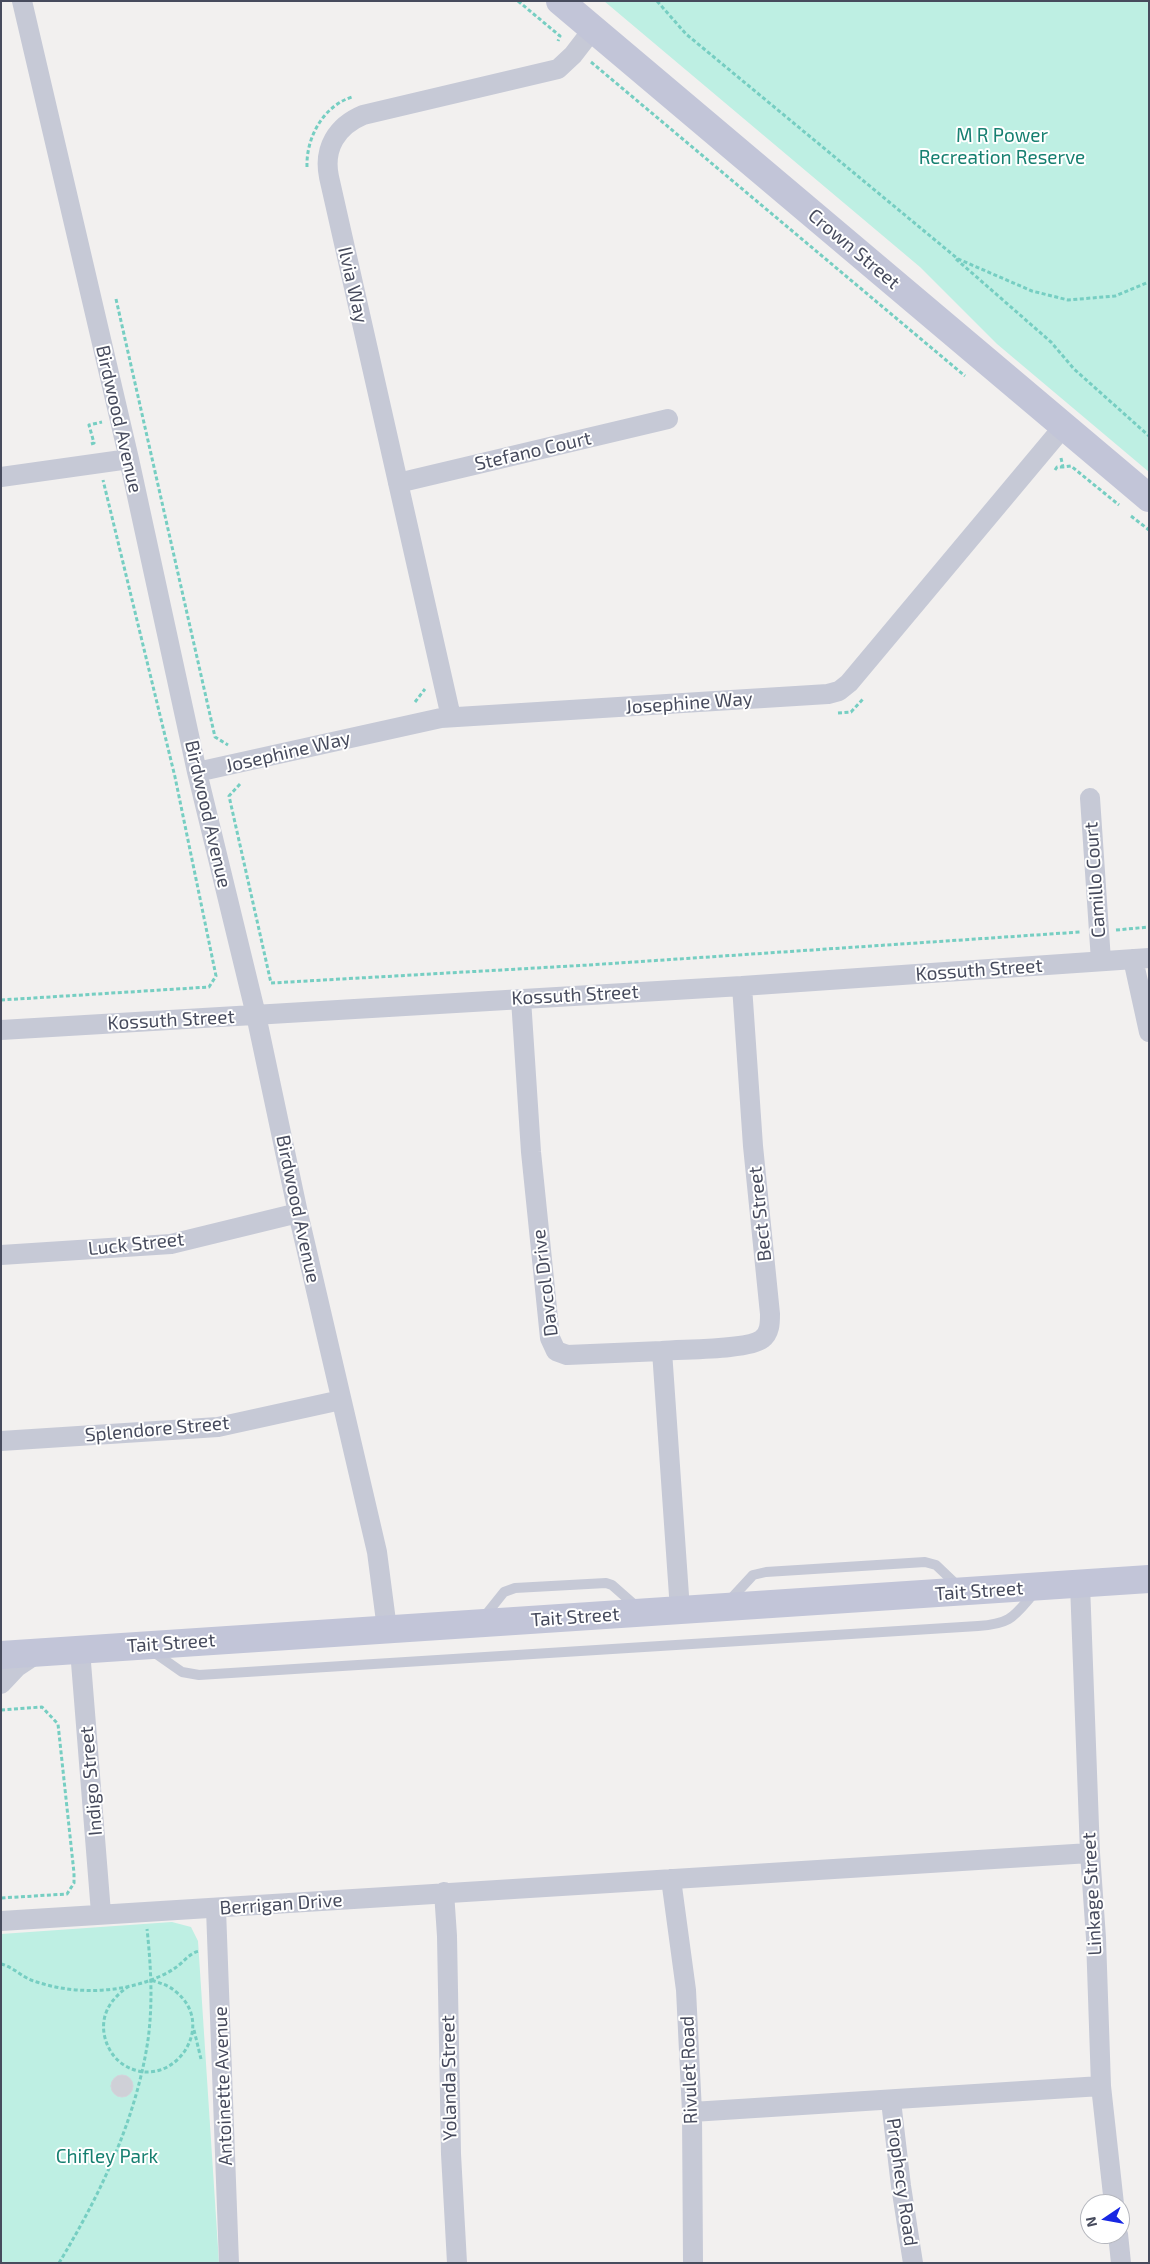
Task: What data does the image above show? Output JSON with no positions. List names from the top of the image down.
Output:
{
  "streets": {
    "street": [
      "Crown Street",
      "Ilvia Way",
      "Birdwood Avenue",
      "Stefano Court",
      "Josephine Way",
      "Camillo Court",
      "Kossuth Street",
      "Bect Street",
      "Luck Street",
      "Davcol Drive",
      "Splendore Street",
      "Tait Street",
      "Indigo Street",
      "Linkage Street",
      "Berrigan Drive",
      "Rivulet Road",
      "Yolanda Street",
      "Antoinette Avenue",
      "Prophecy Road"
    ]
  },
  "crossings": [
    ["Crown Street", "Ilvia Way"],
    ["Crown Street", "Josephine Way"],
    ["Ilvia Way", "Stefano Court"],
    ["Ilvia Way", "Josephine Way"],
    ["Birdwood Avenue", "Josephine Way"],
    ["Birdwood Avenue", "Kossuth Street"],
    ["Birdwood Avenue", "Luck Street"],
    ["Birdwood Avenue", "Splendore Street"],
    ["Birdwood Avenue", "Tait Street"],
    ["Camillo Court", "Kossuth Street"],
    ["Kossuth Street", "Bect Street"],
    ["Kossuth Street", "Davcol Drive"],
    ["Bect Street", "Davcol Drive"],
    ["Tait Street", "Indigo Street"],
    ["Tait Street", "Linkage Street"],
    ["Indigo Street", "Berrigan Drive"],
    ["Linkage Street", "Berrigan Drive"],
    ["Berrigan Drive", "Rivulet Road"],
    ["Berrigan Drive", "Yolanda Street"],
    ["Berrigan Drive", "Antoinette Avenue"]
  ],
  "parks": ["M R Power Recreation Reserve", "Chifley Park"],
  "north": "left"
}
